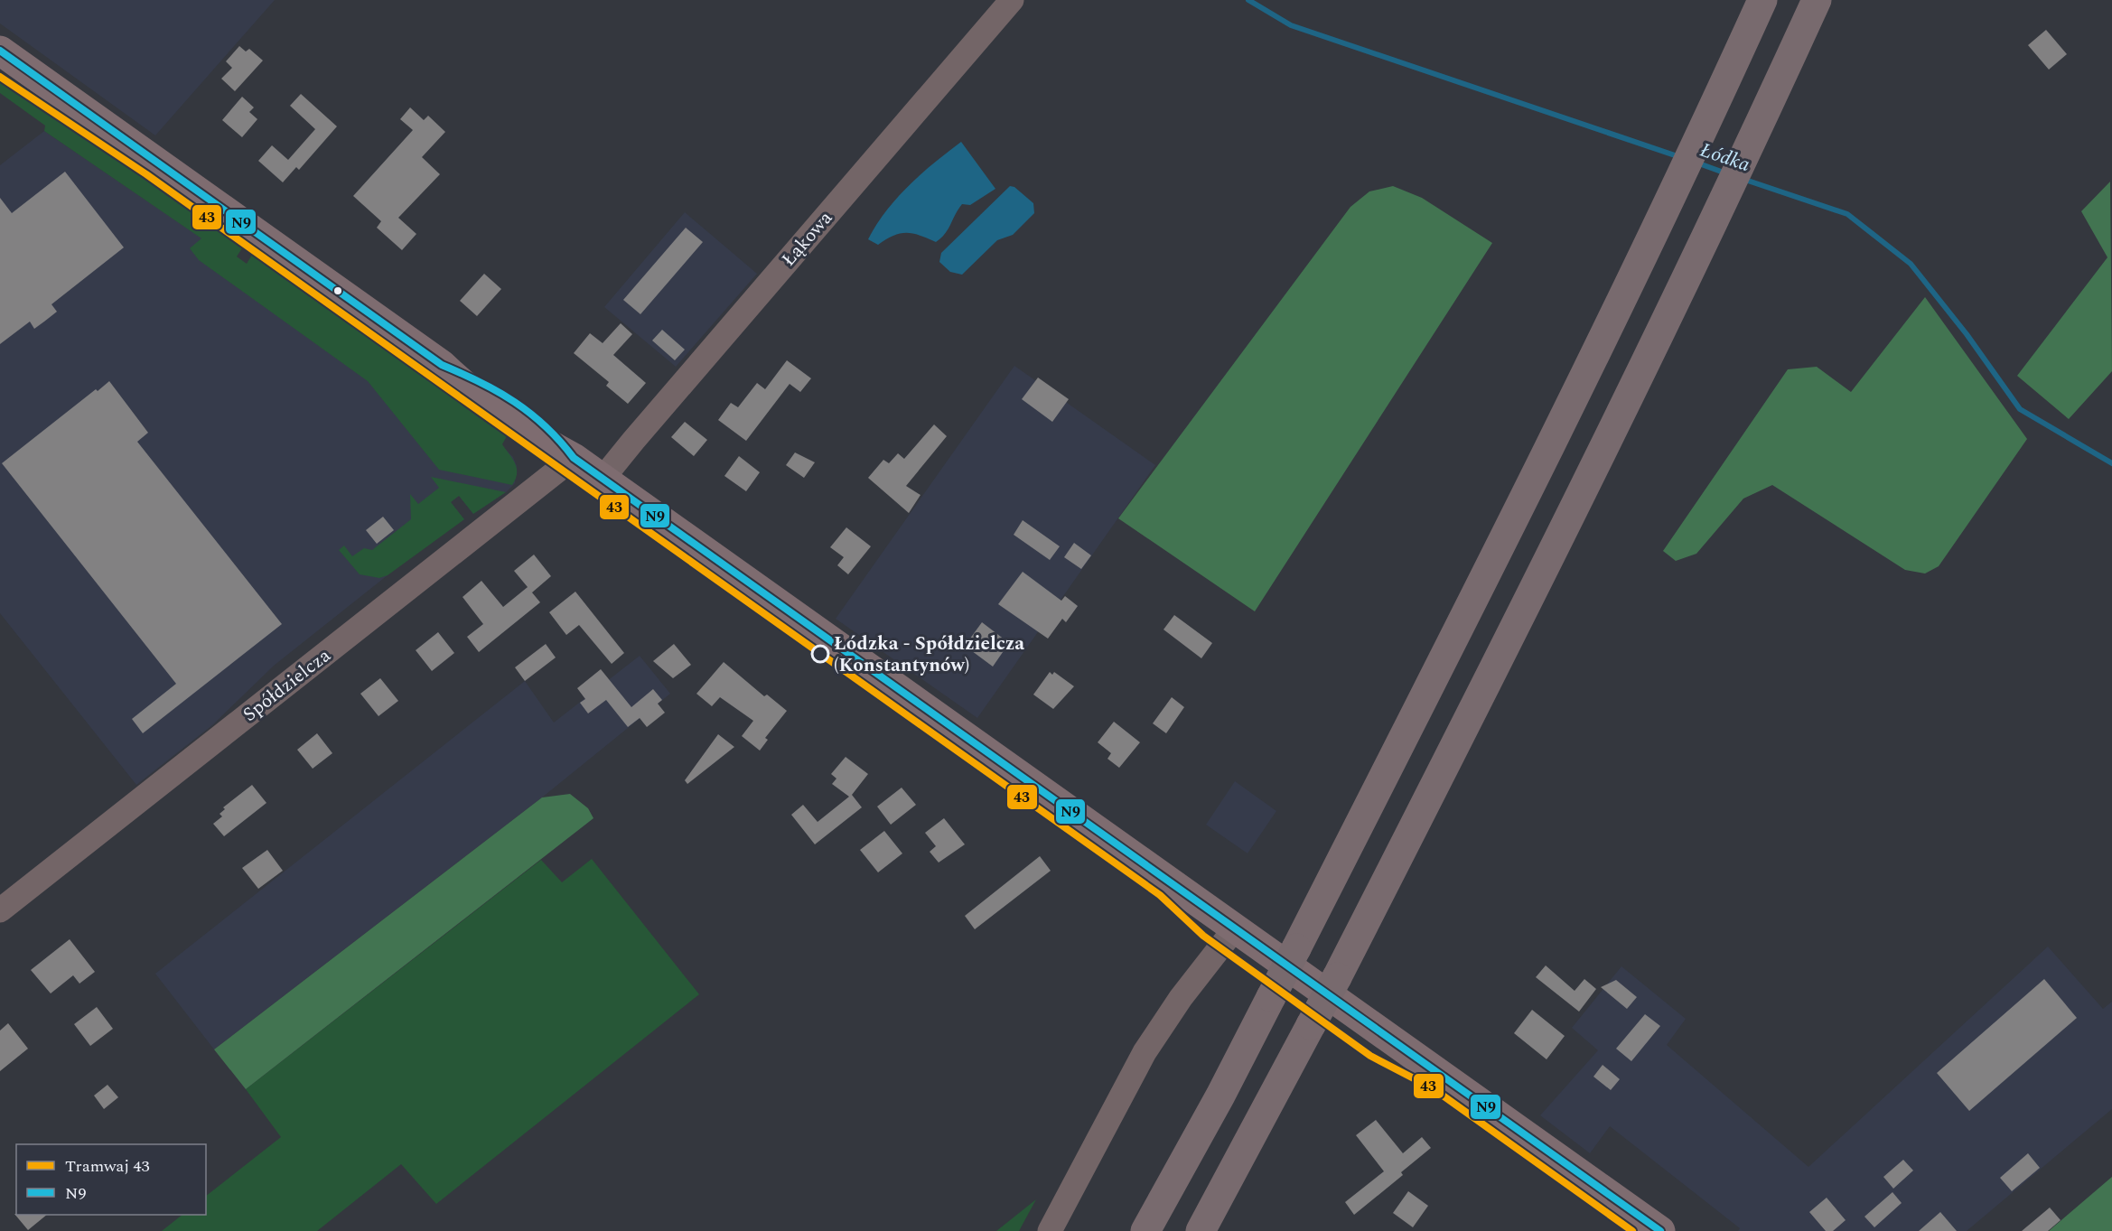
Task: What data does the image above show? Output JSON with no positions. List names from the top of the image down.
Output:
{
  "streets": {
    "street": ["Łąkowa", "Spółdzielcza"]
  },
  "water": ["Łódka"],
  "places": ["Łódzka - Spółdzielcza (Konstantynów)"],
  "lines": ["transit line N9", "tram line 43"],
  "legend": ["Tramwaj 43", "N9"]
}
